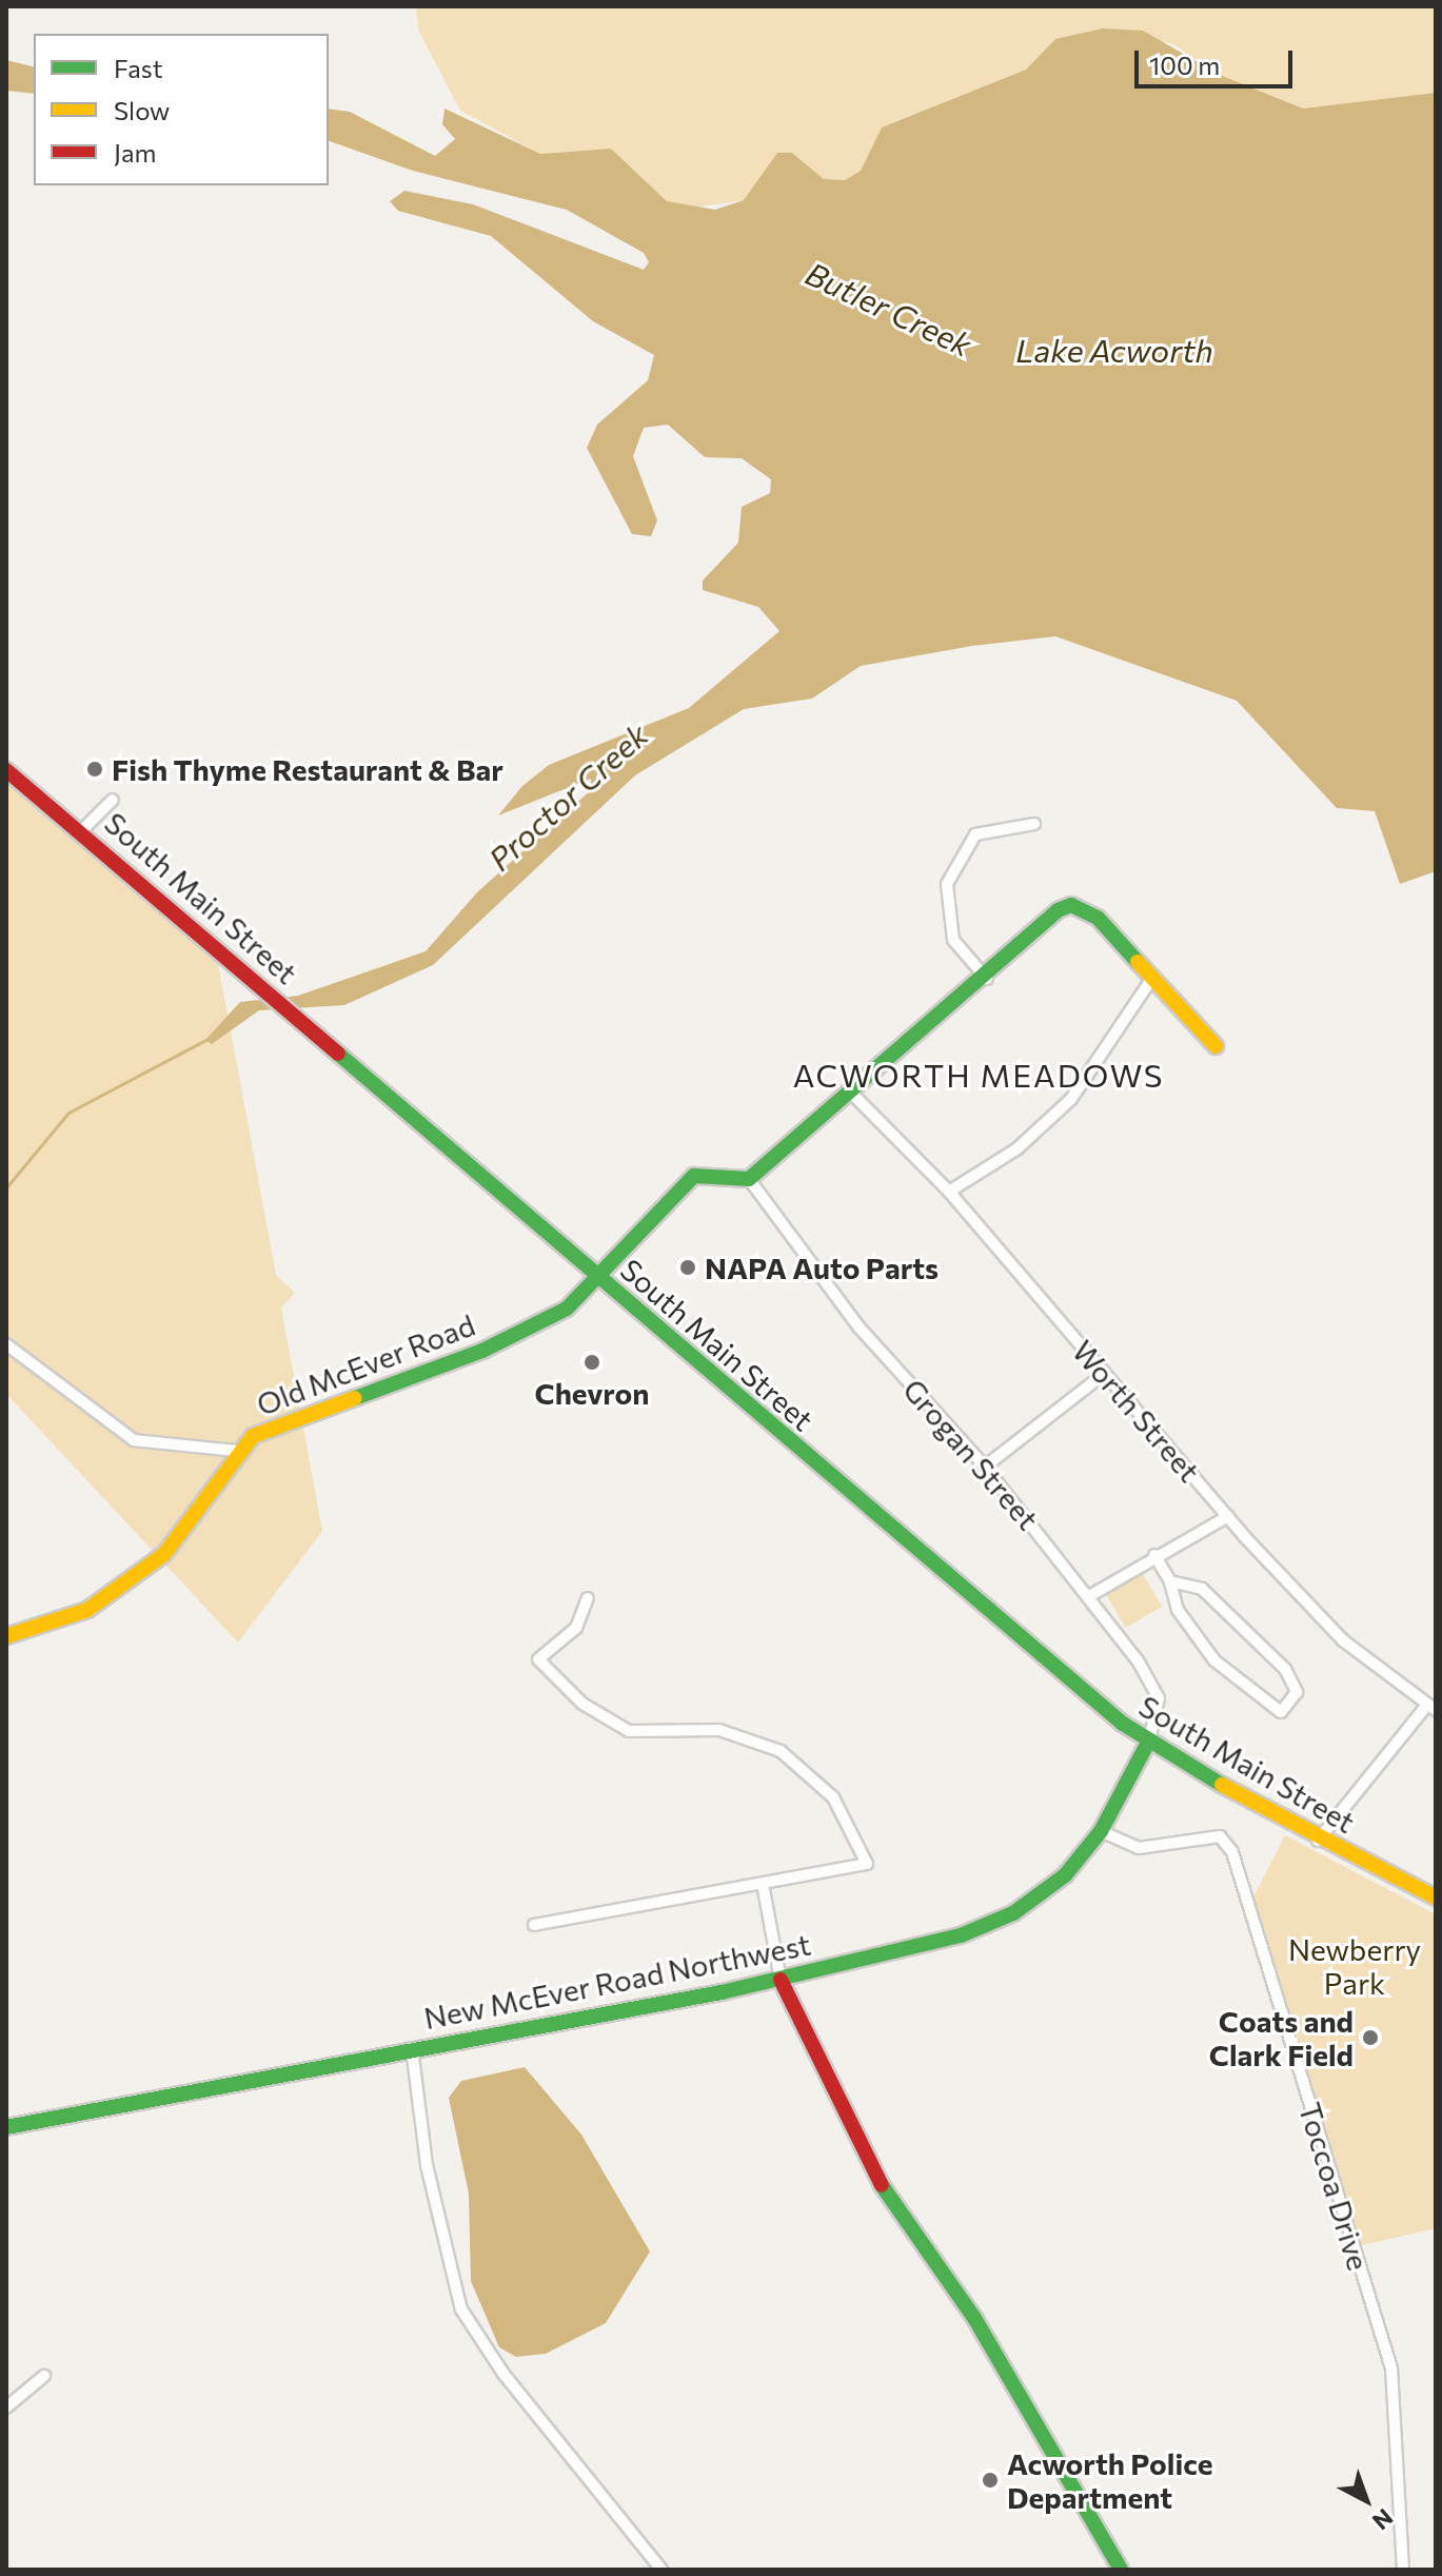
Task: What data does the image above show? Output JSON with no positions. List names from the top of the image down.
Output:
{
  "streets": {
    "street": [
      "South Main Street",
      "Old McEver Road",
      "Worth Street",
      "Grogan Street",
      "New McEver Road Northwest",
      "Toccoa Drive"
    ]
  },
  "crossings": [
    ["South Main Street", "Old McEver Road"],
    ["South Main Street", "Grogan Street"],
    ["South Main Street", "New McEver Road Northwest"],
    ["Old McEver Road", "Grogan Street"],
    ["Grogan Street", "New McEver Road Northwest"],
    ["New McEver Road Northwest", "Toccoa Drive"]
  ],
  "districts": ["ACWORTH MEADOWS"],
  "water": ["Butler Creek", "Lake Acworth", "Proctor Creek"],
  "parks": ["Newberry Park"],
  "places": [
    "Fish Thyme Restaurant & Bar",
    "NAPA Auto Parts",
    "Chevron",
    "Coats and Clark Field",
    "Acworth Police Department"
  ],
  "legend": ["Fast", "Slow", "Jam"],
  "scale_bar": "100 m",
  "north": "bottom right"
}
